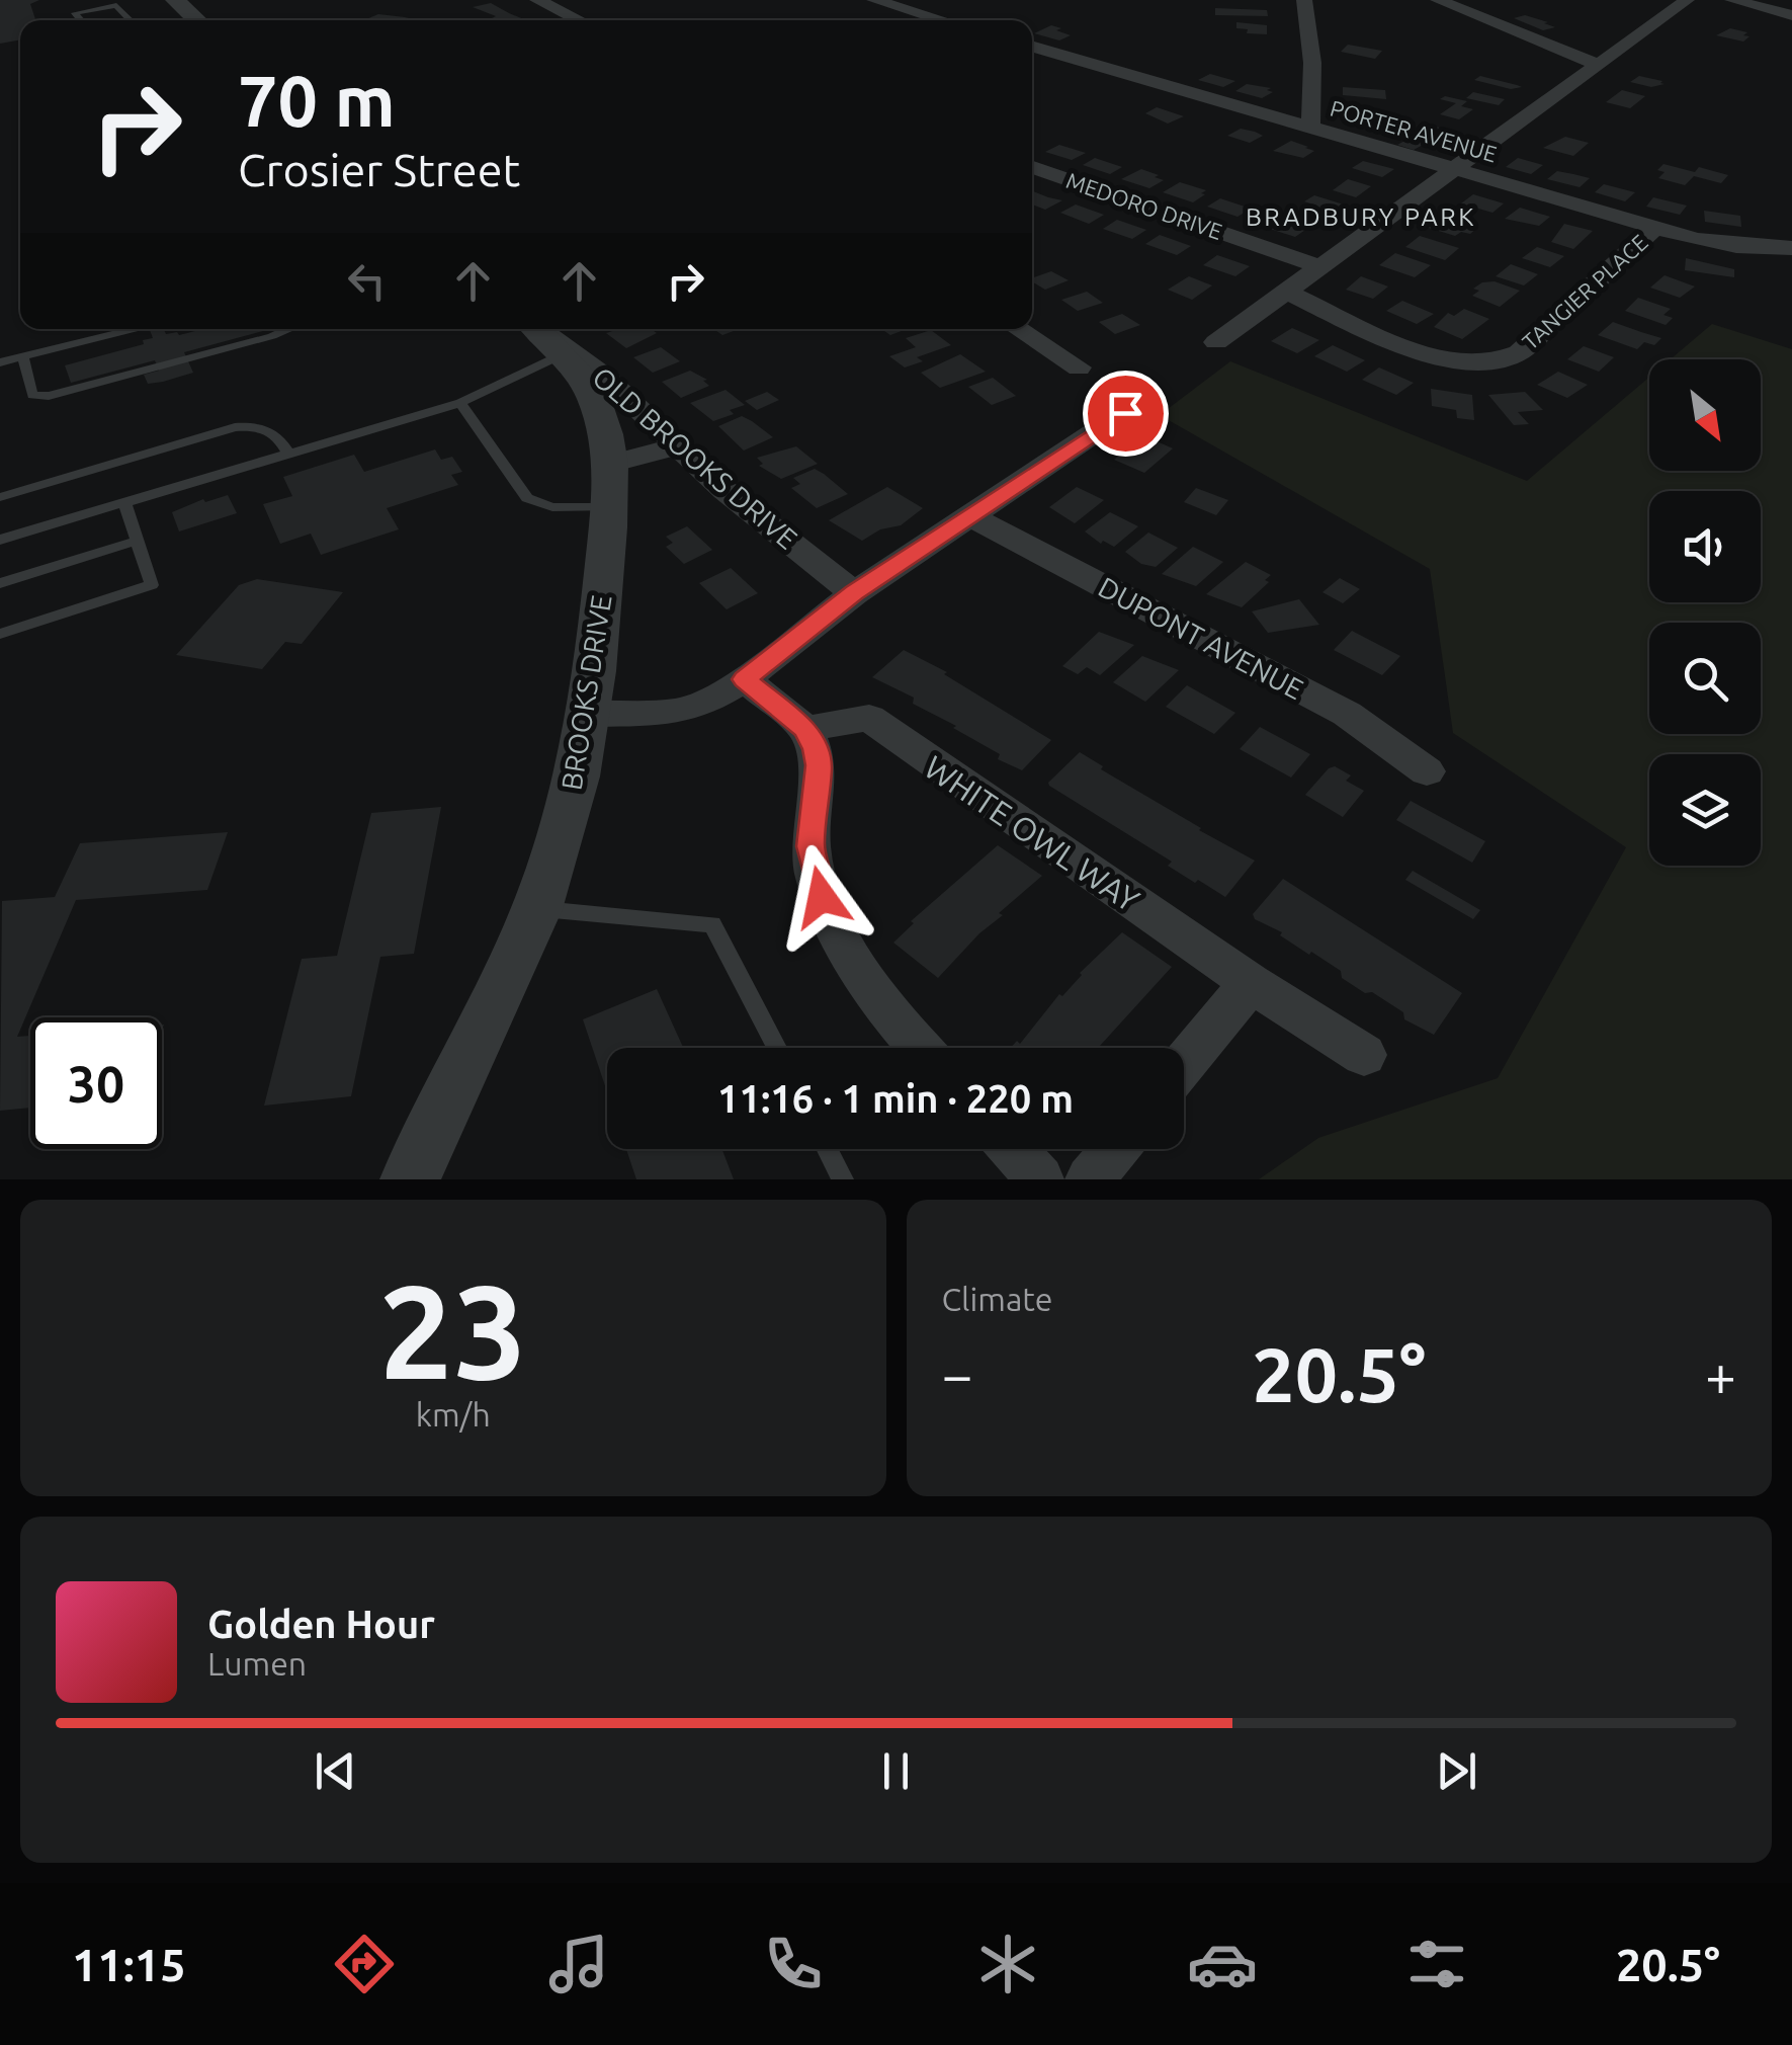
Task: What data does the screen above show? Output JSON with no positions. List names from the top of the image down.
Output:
{
  "streets": {
    "street": [
      "PORTER AVENUE",
      "MEDORO DRIVE",
      "TANGIER PLACE",
      "OLD BROOKS DRIVE",
      "DUPONT AVENUE",
      "BROOKS DRIVE",
      "WHITE OWL WAY"
    ]
  },
  "crossings": [
    ["PORTER AVENUE", "TANGIER PLACE"],
    ["OLD BROOKS DRIVE", "BROOKS DRIVE"]
  ],
  "districts": ["BRADBURY PARK"],
  "north": "bottom right",
  "page": {
    "turn": ["70 m", "Crosier Street"],
    "limit": "30",
    "trip": "11:16 · 1 min · 220 m",
    "tile": [
      ["23", "km/h"],
      "Climate"
    ],
    "heat": ["−", "20.5°", "+"],
    "song": ["Golden Hour", "Lumen"],
    "tabs": ["11:15", "20.5°"]
  }
}
